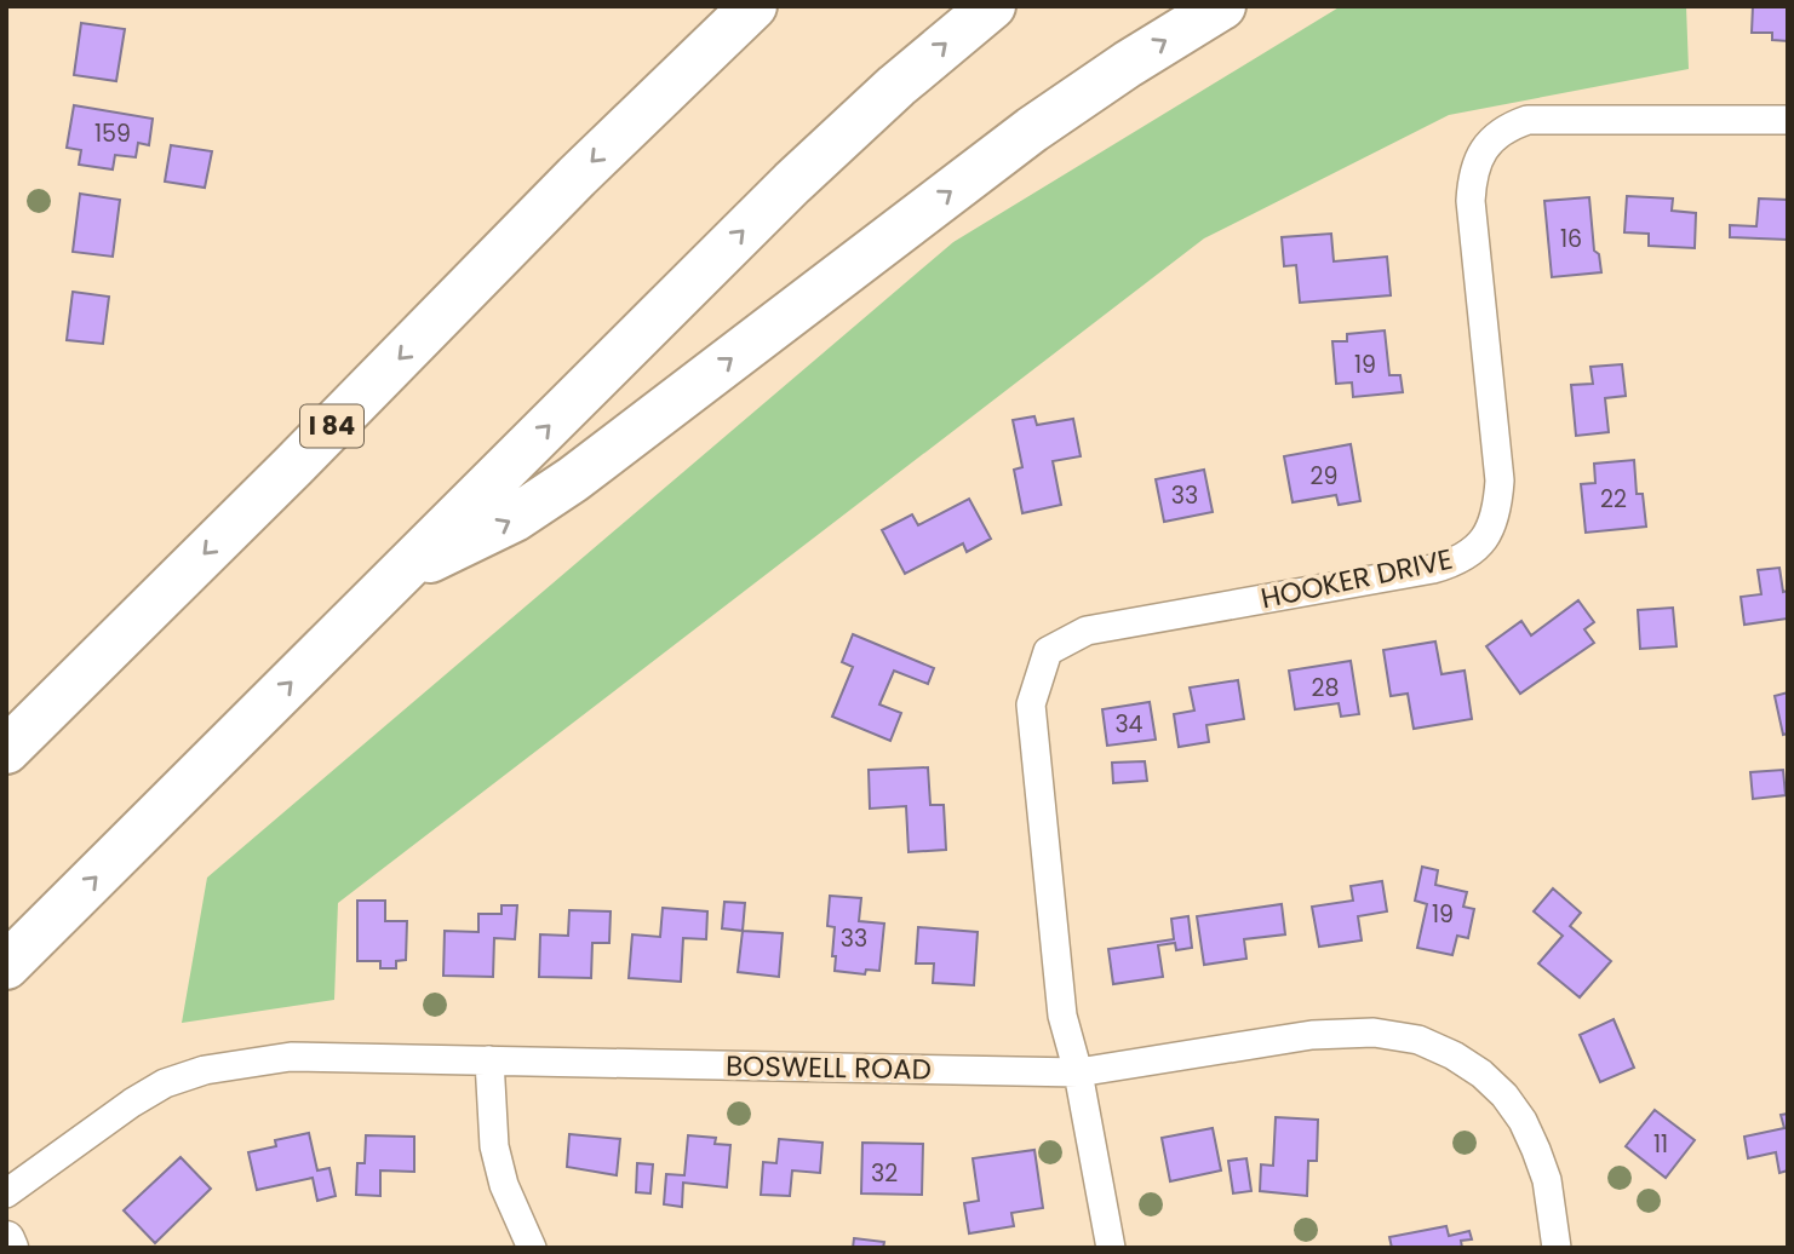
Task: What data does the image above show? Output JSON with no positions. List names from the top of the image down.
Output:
{
  "streets": {
    "highway": ["I 84"],
    "street": ["HOOKER DRIVE", "BOSWELL ROAD"]
  },
  "crossings": [
    ["HOOKER DRIVE", "BOSWELL ROAD"]
  ],
  "house_numbers": [
    "159",
    "16",
    "19",
    "29",
    "33",
    "22",
    "28",
    "34",
    "19",
    "33",
    "11",
    "32"
  ]
}
